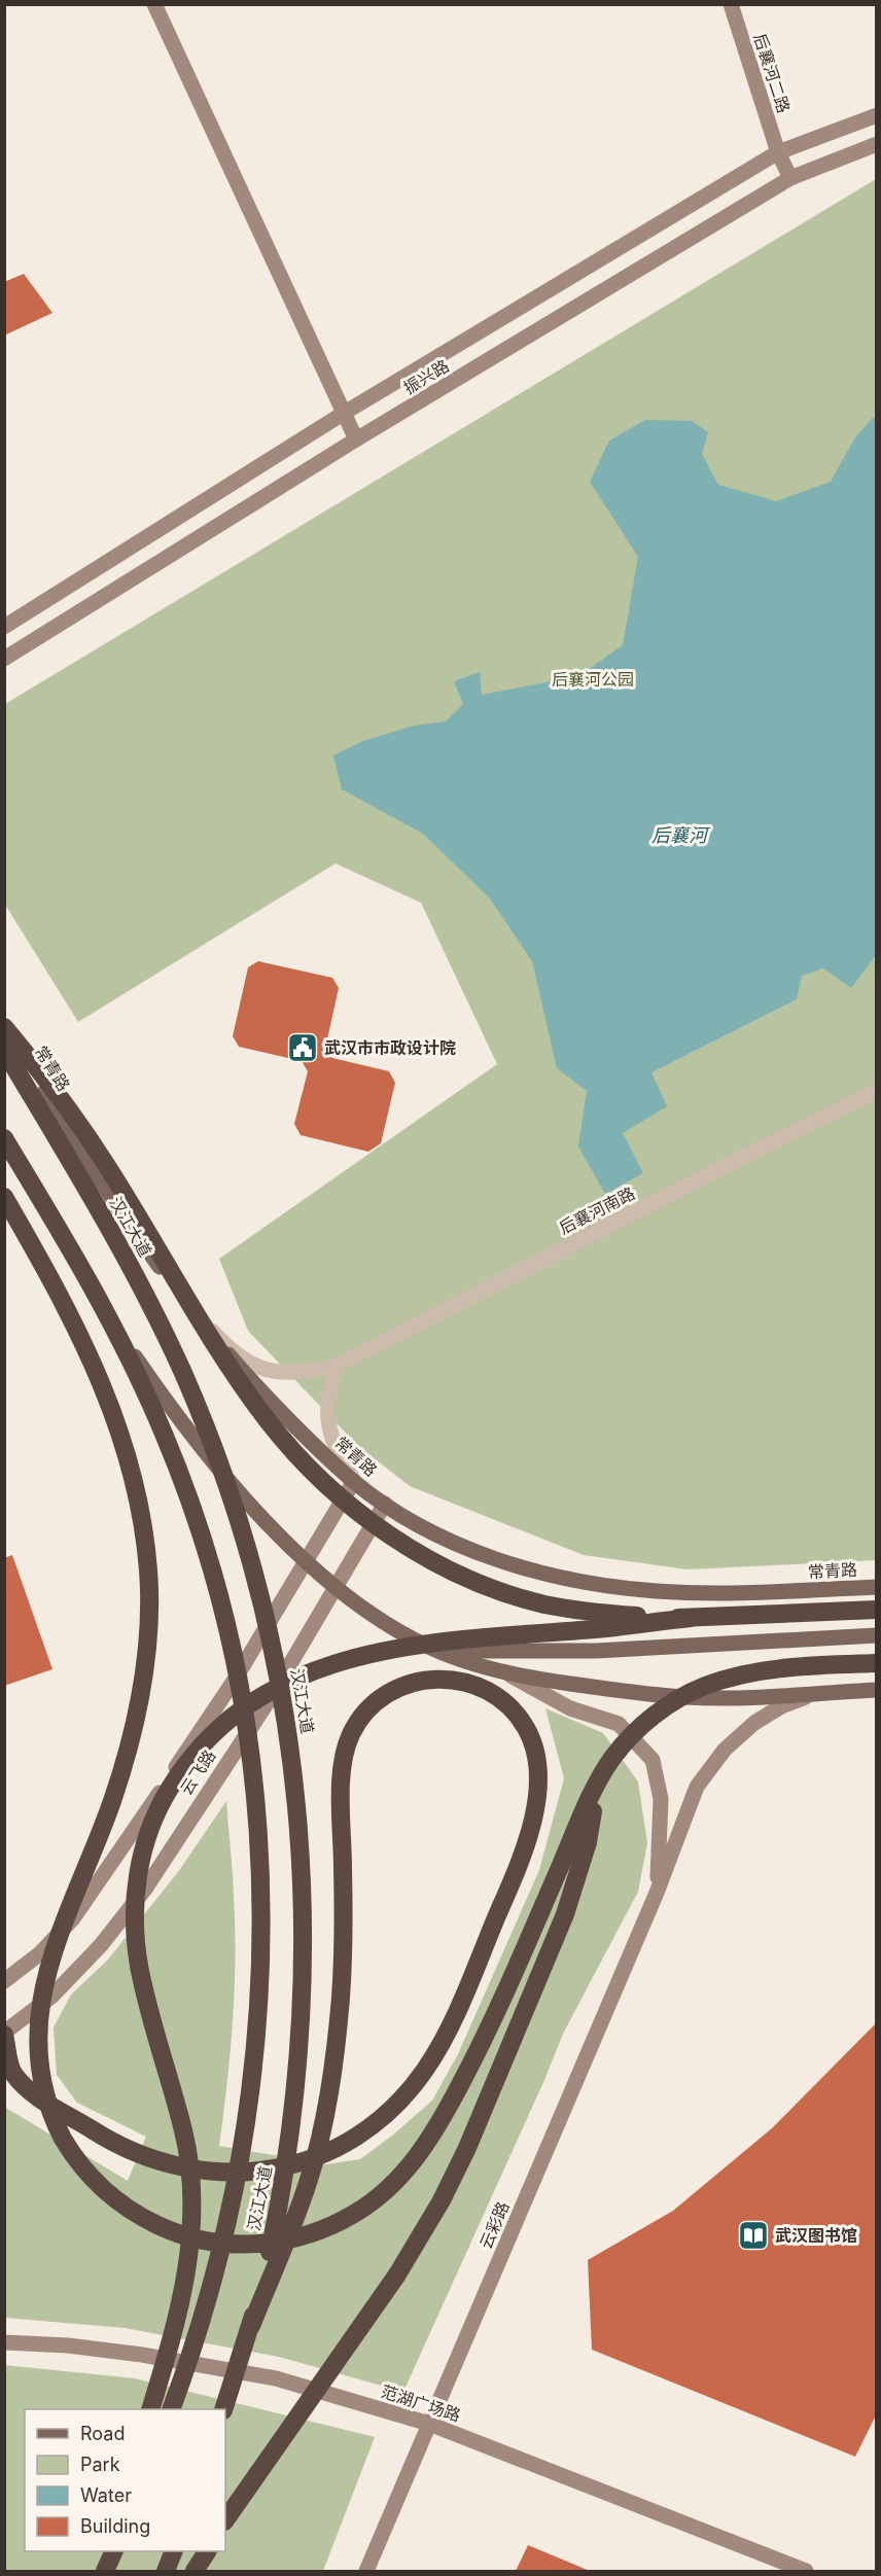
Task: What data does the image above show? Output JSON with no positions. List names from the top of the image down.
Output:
{
  "streets": {
    "highway": ["汉江大道"],
    "main road": ["常青路"],
    "street": [
      "后襄河二路",
      "振兴路",
      "后襄河南路",
      "云飞路",
      "云彩路",
      "范湖广场路"
    ]
  },
  "crossings": [
    ["后襄河二路", "振兴路"],
    ["常青路", "后襄河南路"],
    ["常青路", "云飞路"],
    ["云彩路", "范湖广场路"]
  ],
  "water": ["后襄河"],
  "parks": ["后襄河公园"],
  "places": {
    "public building": ["武汉市市政设计院"],
    "library": ["武汉图书馆"]
  },
  "legend": [
    "Road",
    "Park",
    "Water",
    "Building"
  ]
}
